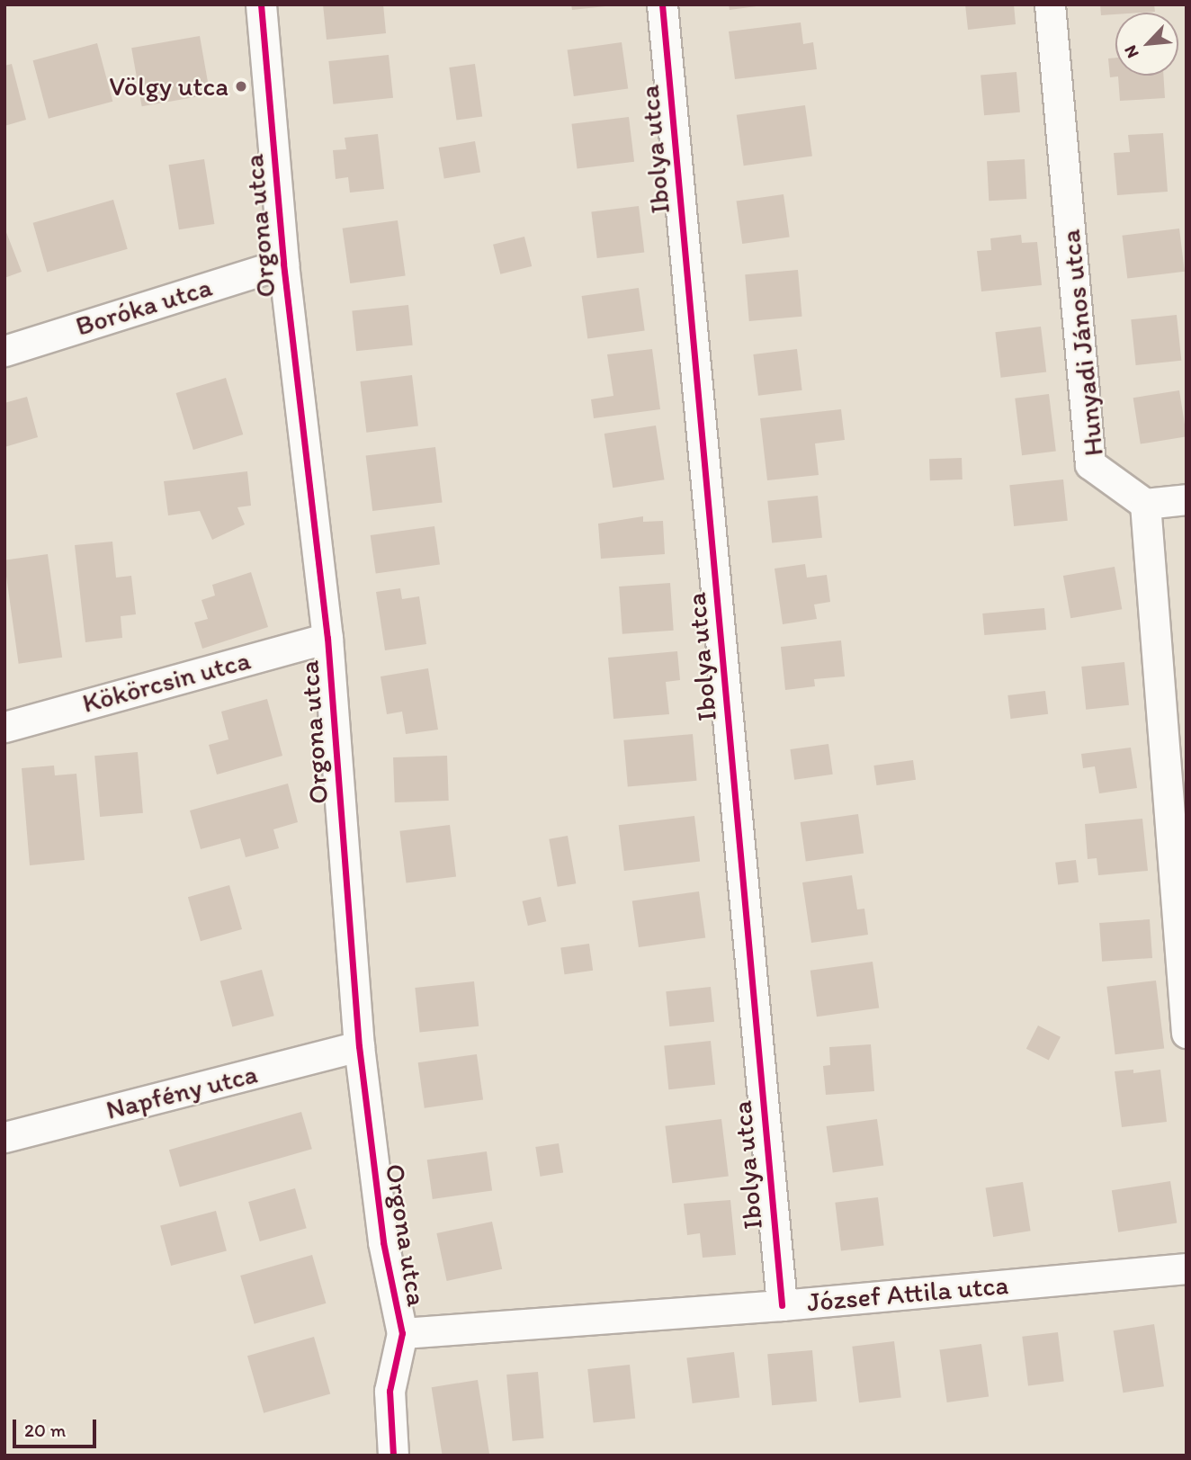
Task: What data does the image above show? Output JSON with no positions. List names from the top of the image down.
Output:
{
  "streets": {
    "street": [
      "Ibolya utca",
      "Orgona utca",
      "Boróka utca",
      "Hunyadi János utca",
      "Kökörcsin utca",
      "Napfény utca",
      "József Attila utca"
    ]
  },
  "crossings": [
    ["Ibolya utca", "József Attila utca"],
    ["Orgona utca", "Boróka utca"],
    ["Orgona utca", "Kökörcsin utca"],
    ["Orgona utca", "Napfény utca"],
    ["Orgona utca", "József Attila utca"]
  ],
  "places": ["Völgy utca"],
  "scale_bar": "20 m",
  "north": "bottom left"
}
